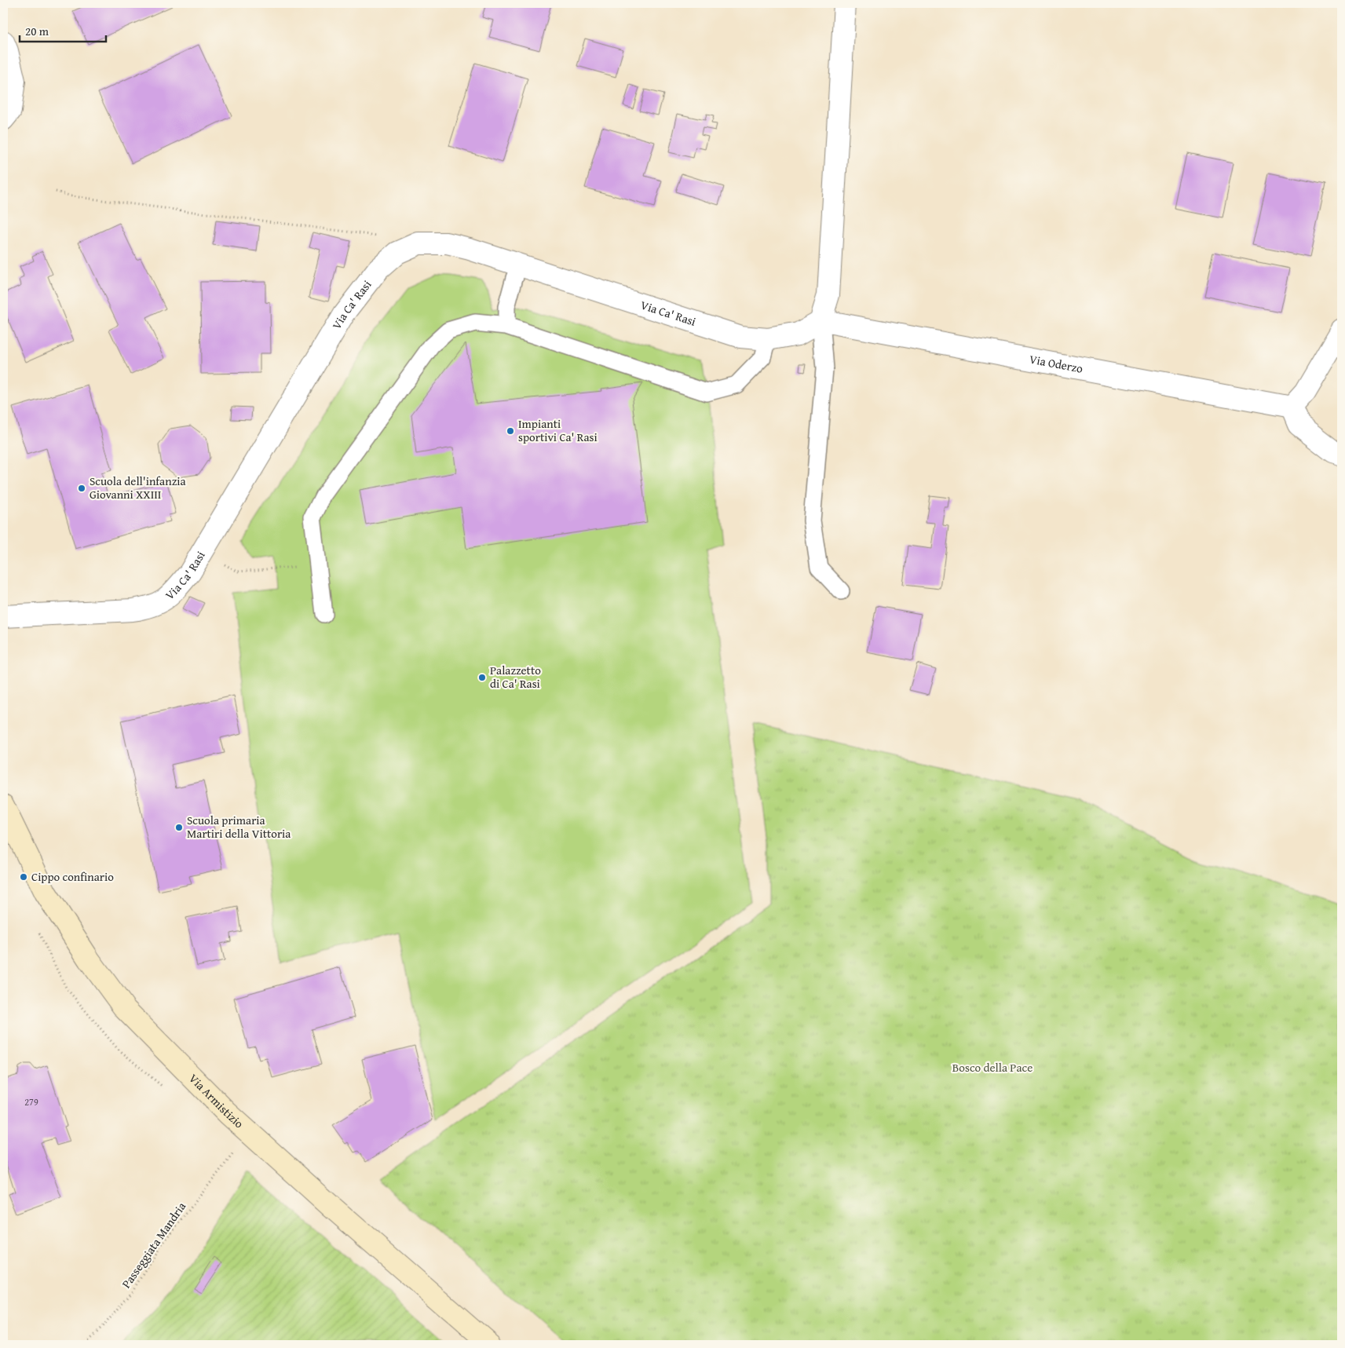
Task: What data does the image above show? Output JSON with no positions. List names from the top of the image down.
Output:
{
  "streets": {
    "street": ["Via Ca' Rasi", "Via Oderzo", "Via Armistizio"],
    "path": ["Passeggiata Mandria"]
  },
  "crossings": [
    ["Via Ca' Rasi", "Via Oderzo"]
  ],
  "parks": ["Bosco della Pace"],
  "places": [
    "Impianti sportivi Ca' Rasi",
    "Scuola dell'infanzia Giovanni XXIII",
    "Palazzetto di Ca' Rasi",
    "Scuola primaria Martiri della Vittoria",
    "Cippo confinario"
  ],
  "house_numbers": ["279"],
  "scale_bar": "20 m"
}
